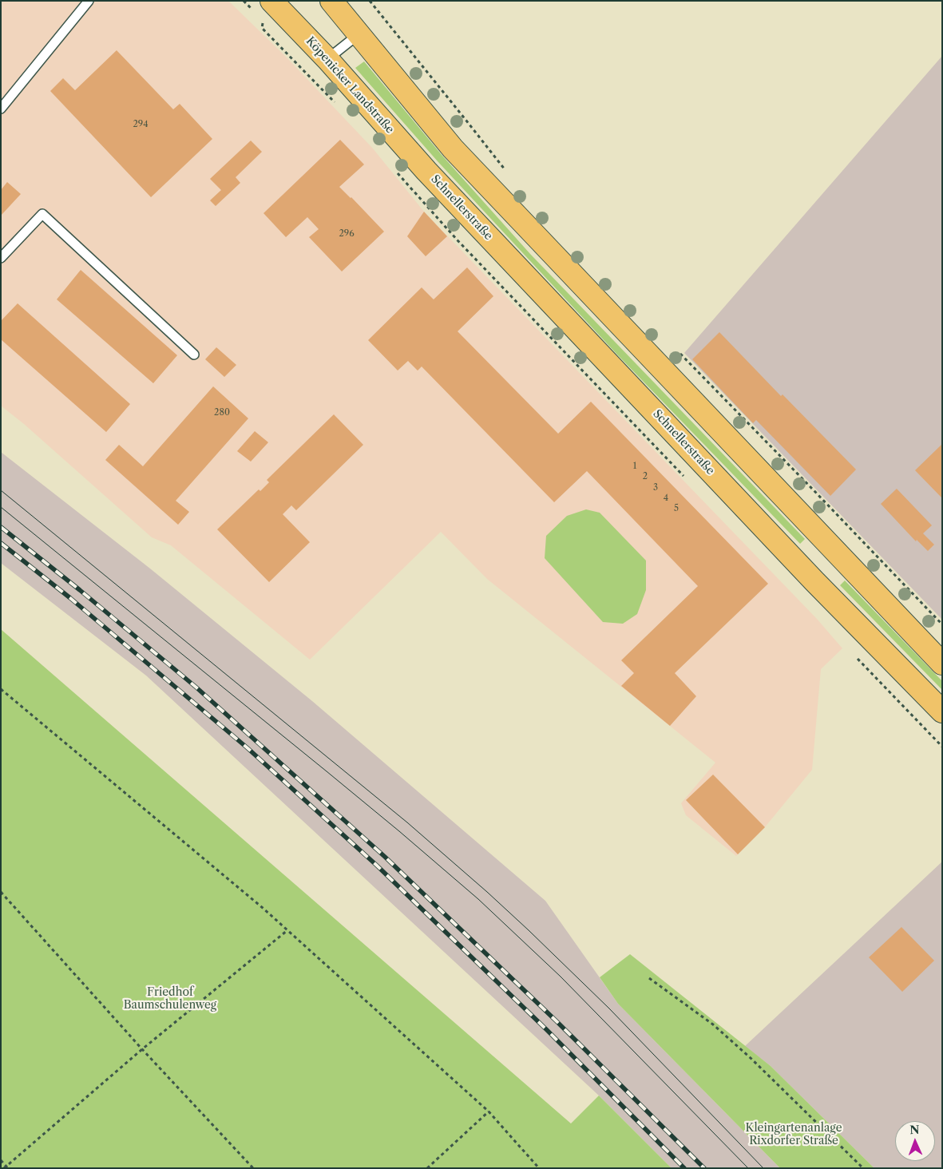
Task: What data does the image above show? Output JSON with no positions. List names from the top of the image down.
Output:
{
  "streets": {
    "main road": ["Köpenicker Landstraße", "Schnellerstraße"]
  },
  "crossings": [
    ["Köpenicker Landstraße", "Schnellerstraße"]
  ],
  "parks": ["Friedhof Baumschulenweg", "Kleingartenanlage Rixdorfer Straße"],
  "house_numbers": [
    "294",
    "296",
    "280",
    "1",
    "2",
    "3",
    "4",
    "5"
  ],
  "north": "top"
}
